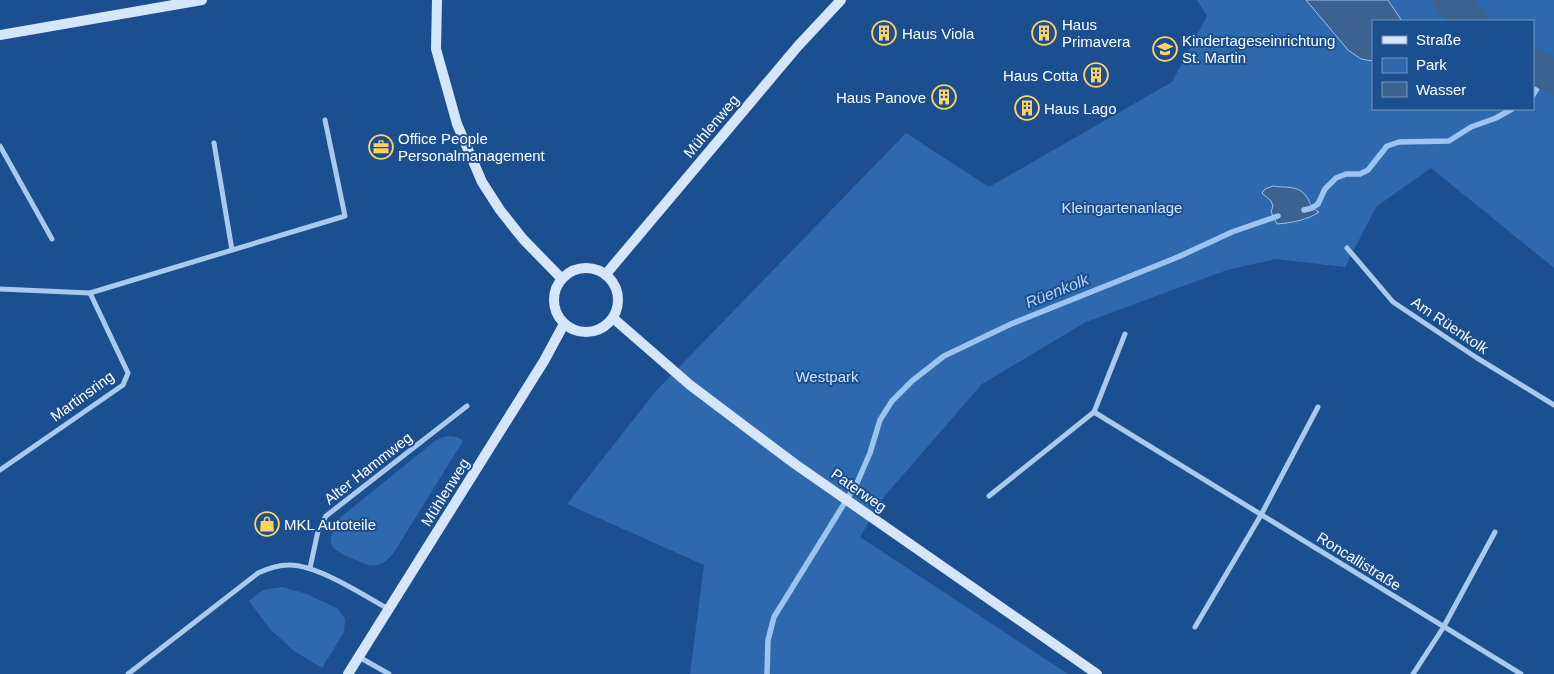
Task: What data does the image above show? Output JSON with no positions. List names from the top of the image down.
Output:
{
  "streets": {
    "main road": ["Mühlenweg", "Paterweg"],
    "street": [
      "Am Rüenkolk",
      "Martinsring",
      "Alter Hammweg",
      "Roncallistraße"
    ]
  },
  "crossings": [
    ["Mühlenweg", "Paterweg"]
  ],
  "water": ["Rüenkolk"],
  "parks": ["Kleingartenanlage", "Westpark"],
  "places": {
    "building": [
      "Haus Viola",
      "Haus Primavera",
      "Haus Cotta",
      "Haus Panove",
      "Haus Lago"
    ],
    "school or university": ["Kindertageseinrichtung St. Martin"],
    "office": ["Office People Personalmanagement"],
    "shop": ["MKL Autoteile"]
  },
  "legend": ["Straße", "Park", "Wasser"]
}
